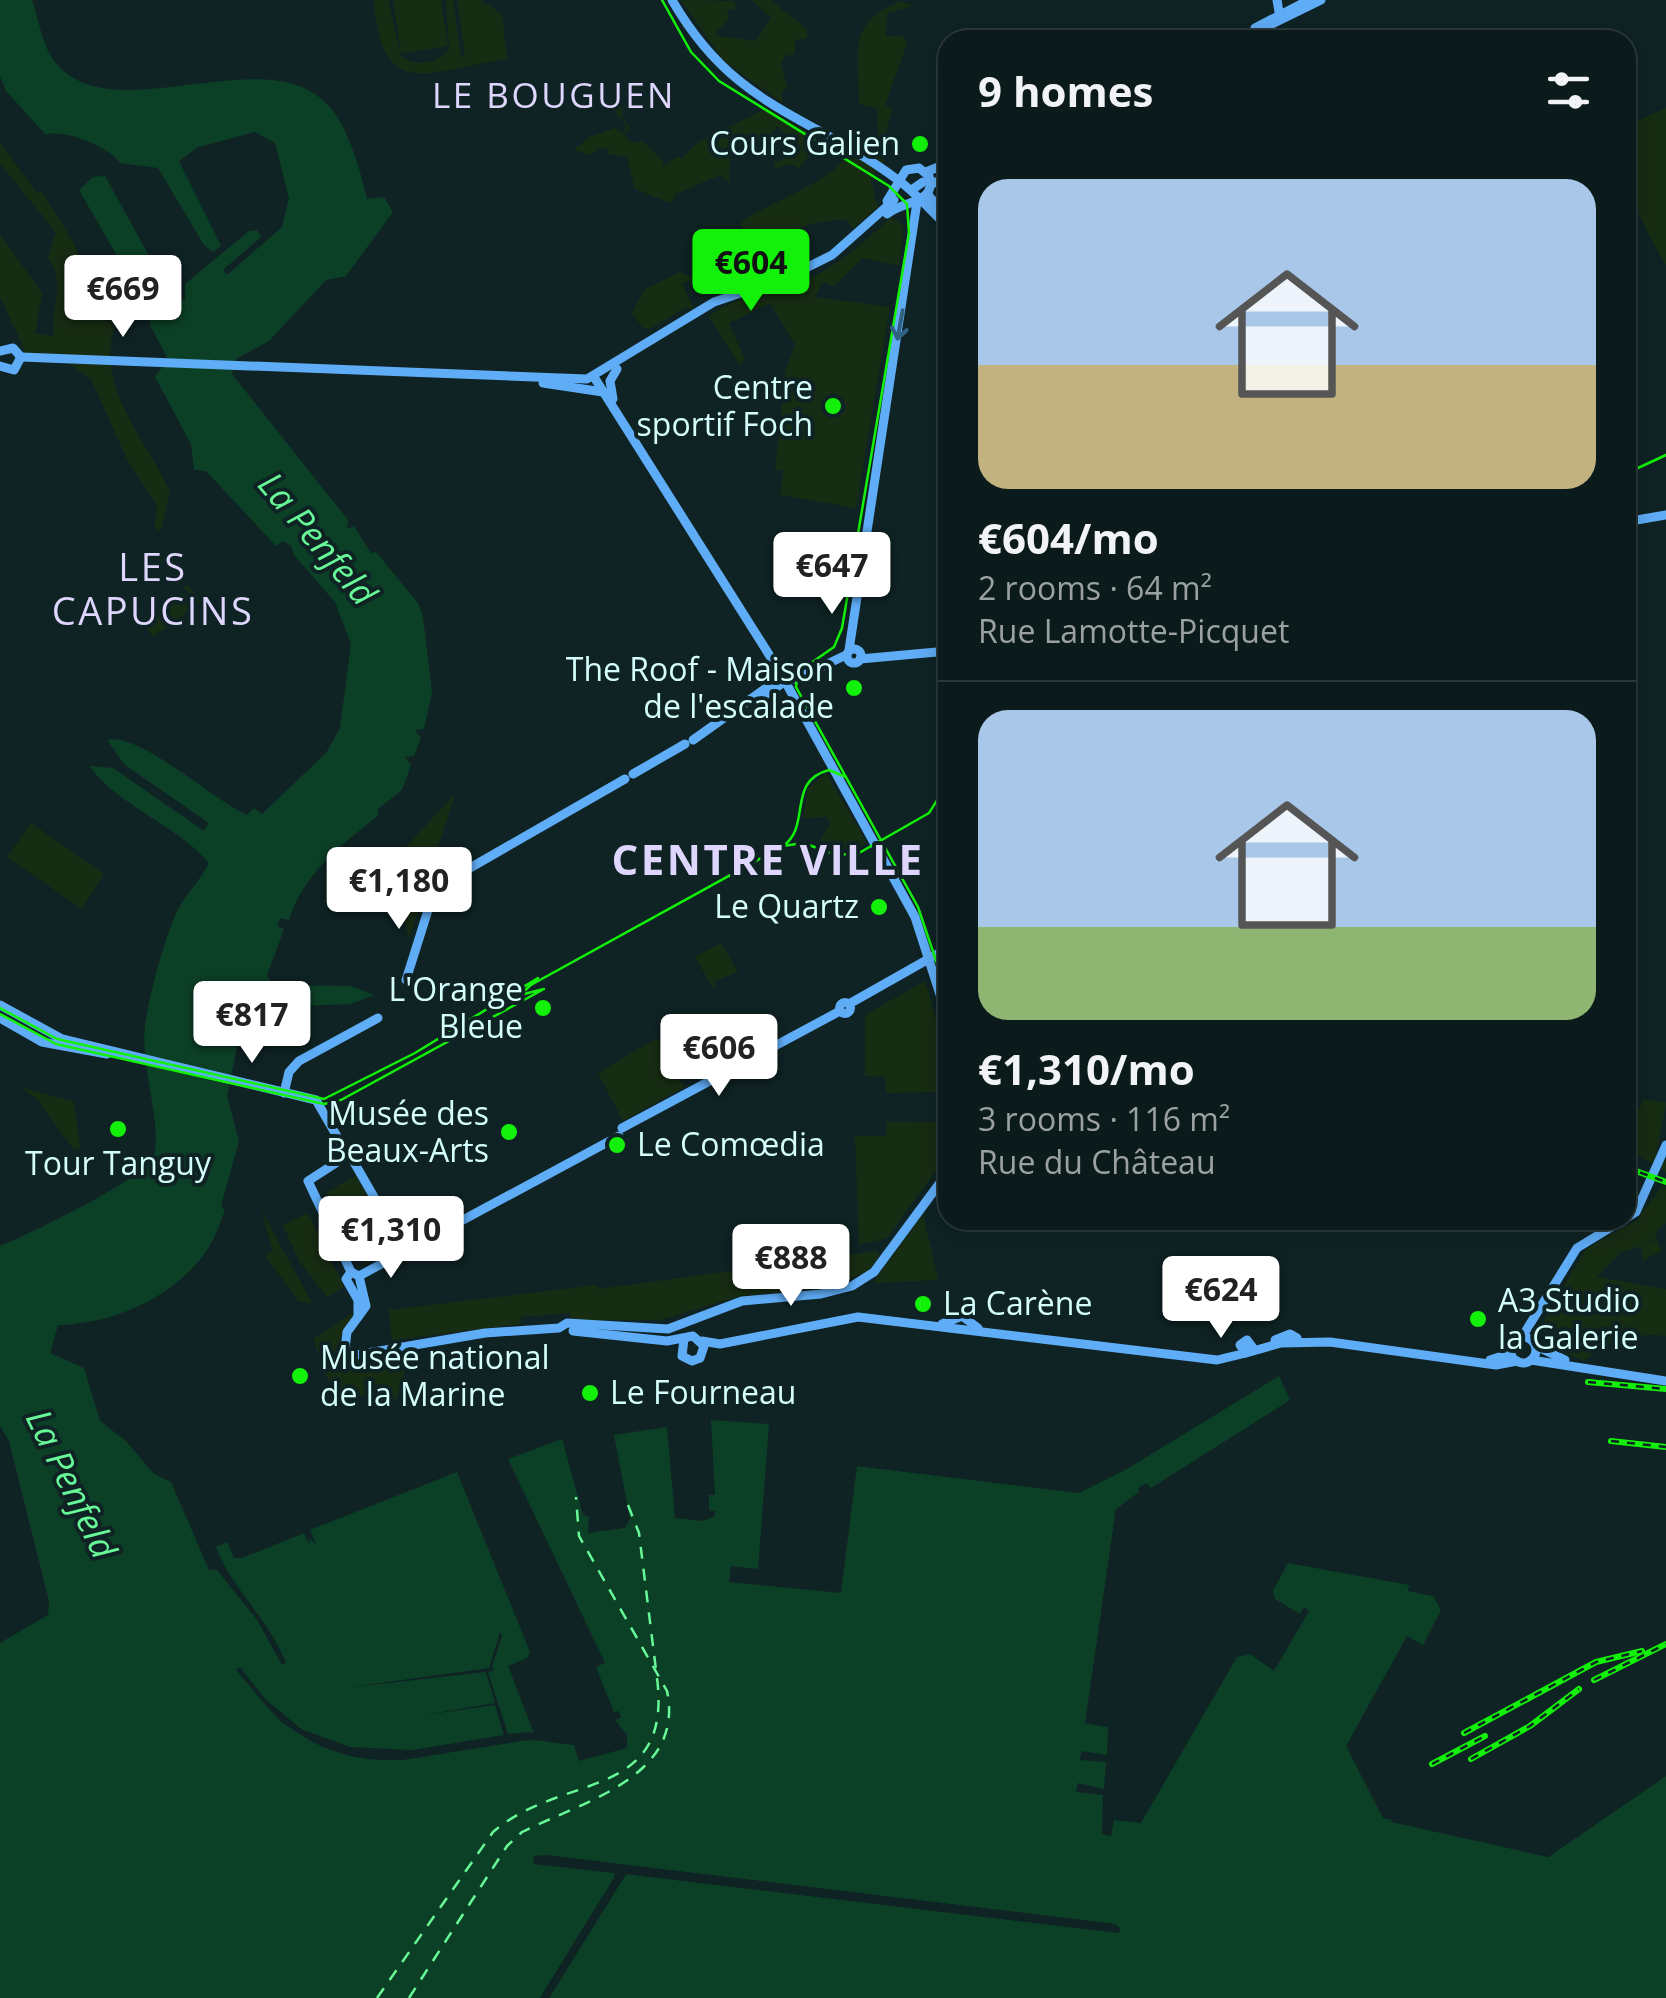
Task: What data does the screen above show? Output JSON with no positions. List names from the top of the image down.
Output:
{
  "districts": ["LE BOUGUEN", "LES CAPUCINS", "CENTRE VILLE"],
  "water": ["La Penfeld"],
  "places": [
    "Cours Galien",
    "Centre sportif Foch",
    "The Roof - Maison de l'escalade",
    "Le Quartz",
    "L'Orange Bleue",
    "Tour Tanguy",
    "Musée des Beaux-Arts",
    "Le Comœdia",
    "La Carène",
    "A3 Studio la Galerie",
    "Musée national de la Marine",
    "Le Fourneau"
  ],
  "page": {
    "heading": "9 homes",
    "list": [
      {
        "name": "€604/mo",
        "note": "2 rooms · 64 m² · Rue Lamotte-Picquet"
      },
      {
        "name": "€1,310/mo",
        "note": "3 rooms · 116 m² · Rue du Château"
      }
    ],
    "price": [
      "€604",
      "€669",
      "€647",
      "€1,180",
      "€817",
      "€606",
      "€1,310",
      "€888",
      "€624"
    ]
  }
}
